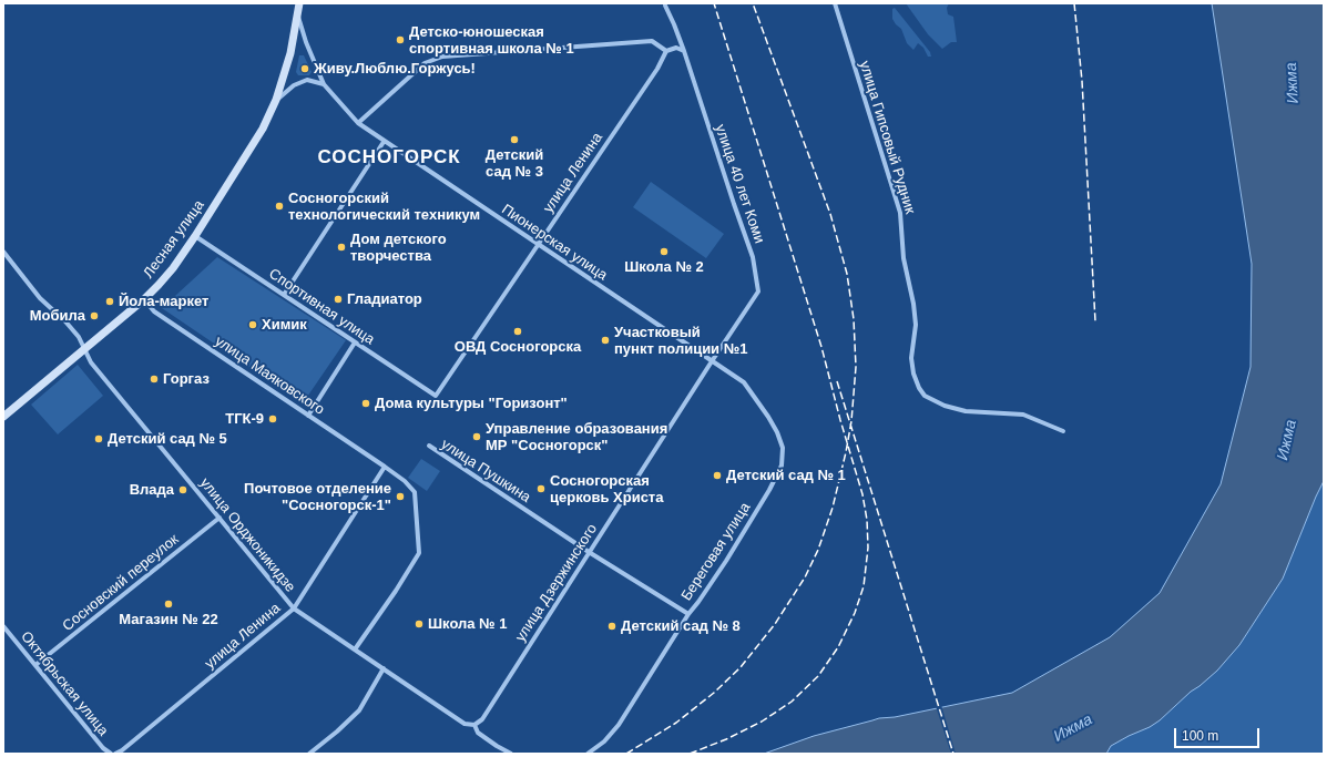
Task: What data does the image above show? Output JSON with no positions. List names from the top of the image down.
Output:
{
  "streets": {
    "main road": ["Лесная улица"],
    "street": [
      "улица Гипсовый Рудник",
      "улица Ленина",
      "улица 40 лет Коми",
      "Пионерская улица",
      "Спортивная улица",
      "улица Маяковского",
      "улица Пушкина",
      "улица Орджоникидзе",
      "Береговая улица",
      "Сосновский переулок",
      "улица Дзержинского",
      "Октябрьская улица"
    ]
  },
  "crossings": [
    ["улица Ленина", "Пионерская улица"],
    ["улица Ленина", "Спортивная улица"],
    ["улица Ленина", "улица Маяковского"],
    ["улица Ленина", "улица Орджоникидзе"],
    ["улица 40 лет Коми", "Пионерская улица"],
    ["улица 40 лет Коми", "Береговая улица"],
    ["улица 40 лет Коми", "улица Дзержинского"],
    ["Лесная улица", "Пионерская улица"],
    ["Лесная улица", "Спортивная улица"],
    ["Лесная улица", "улица Маяковского"],
    ["Лесная улица", "улица Орджоникидзе"],
    ["Пионерская улица", "Береговая улица"],
    ["Пионерская улица", "улица Дзержинского"],
    ["улица Маяковского", "улица Орджоникидзе"],
    ["улица Пушкина", "Береговая улица"],
    ["улица Пушкина", "улица Дзержинского"],
    ["улица Орджоникидзе", "Сосновский переулок"],
    ["улица Орджоникидзе", "улица Дзержинского"],
    ["Береговая улица", "улица Дзержинского"],
    ["Сосновский переулок", "Октябрьская улица"]
  ],
  "districts": ["СОСНОГОРСК"],
  "water": ["Ижма"],
  "places": [
    "Детско-юношеская спортивная школа № 1",
    "Живу.Люблю.Горжусь!",
    "Детский сад № 3",
    "Сосногорский технологический техникум",
    "Дом детского творчества",
    "Школа № 2",
    "Гладиатор",
    "Йола-маркет",
    "Мобила",
    "Химик",
    "ОВД Сосногорска",
    "Участковый пункт полиции №1",
    "Горгаз",
    "Дома культуры \"Горизонт\"",
    "ТГК-9",
    "Управление образования МР \"Сосногорск\"",
    "Детский сад № 5",
    "Детский сад № 1",
    "Сосногорская церковь Христа",
    "Влада",
    "Почтовое отделение \"Сосногорск-1\"",
    "Магазин № 22",
    "Школа № 1",
    "Детский сад № 8"
  ],
  "scale_bar": "100 m"
}
